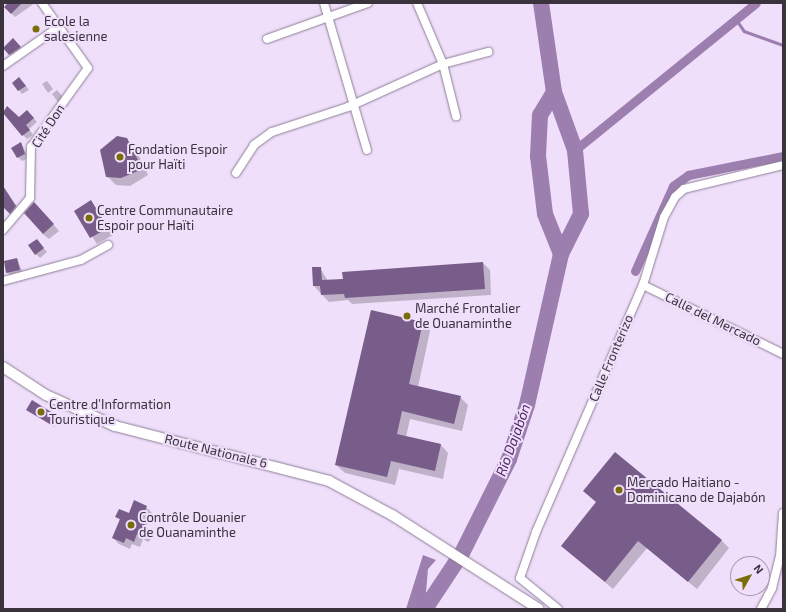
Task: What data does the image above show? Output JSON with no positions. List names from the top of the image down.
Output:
{
  "streets": {
    "main road": ["Route Nationale 6"],
    "street": ["Cité Don", "Calle del Mercado", "Calle Fronterizo"]
  },
  "crossings": [
    ["Calle del Mercado", "Calle Fronterizo"]
  ],
  "water": ["Río Dajabón"],
  "places": [
    "Ecole la salesienne",
    "Fondation Espoir pour Haïti",
    "Centre Communautaire Espoir pour Haïti",
    "Marché Frontalier de Ouanaminthe",
    "Centre d'Information Touristique",
    "Mercado Haitiano - Dominicano de Dajabón",
    "Contrôle Douanier de Ouanaminthe"
  ],
  "north": "top right"
}
